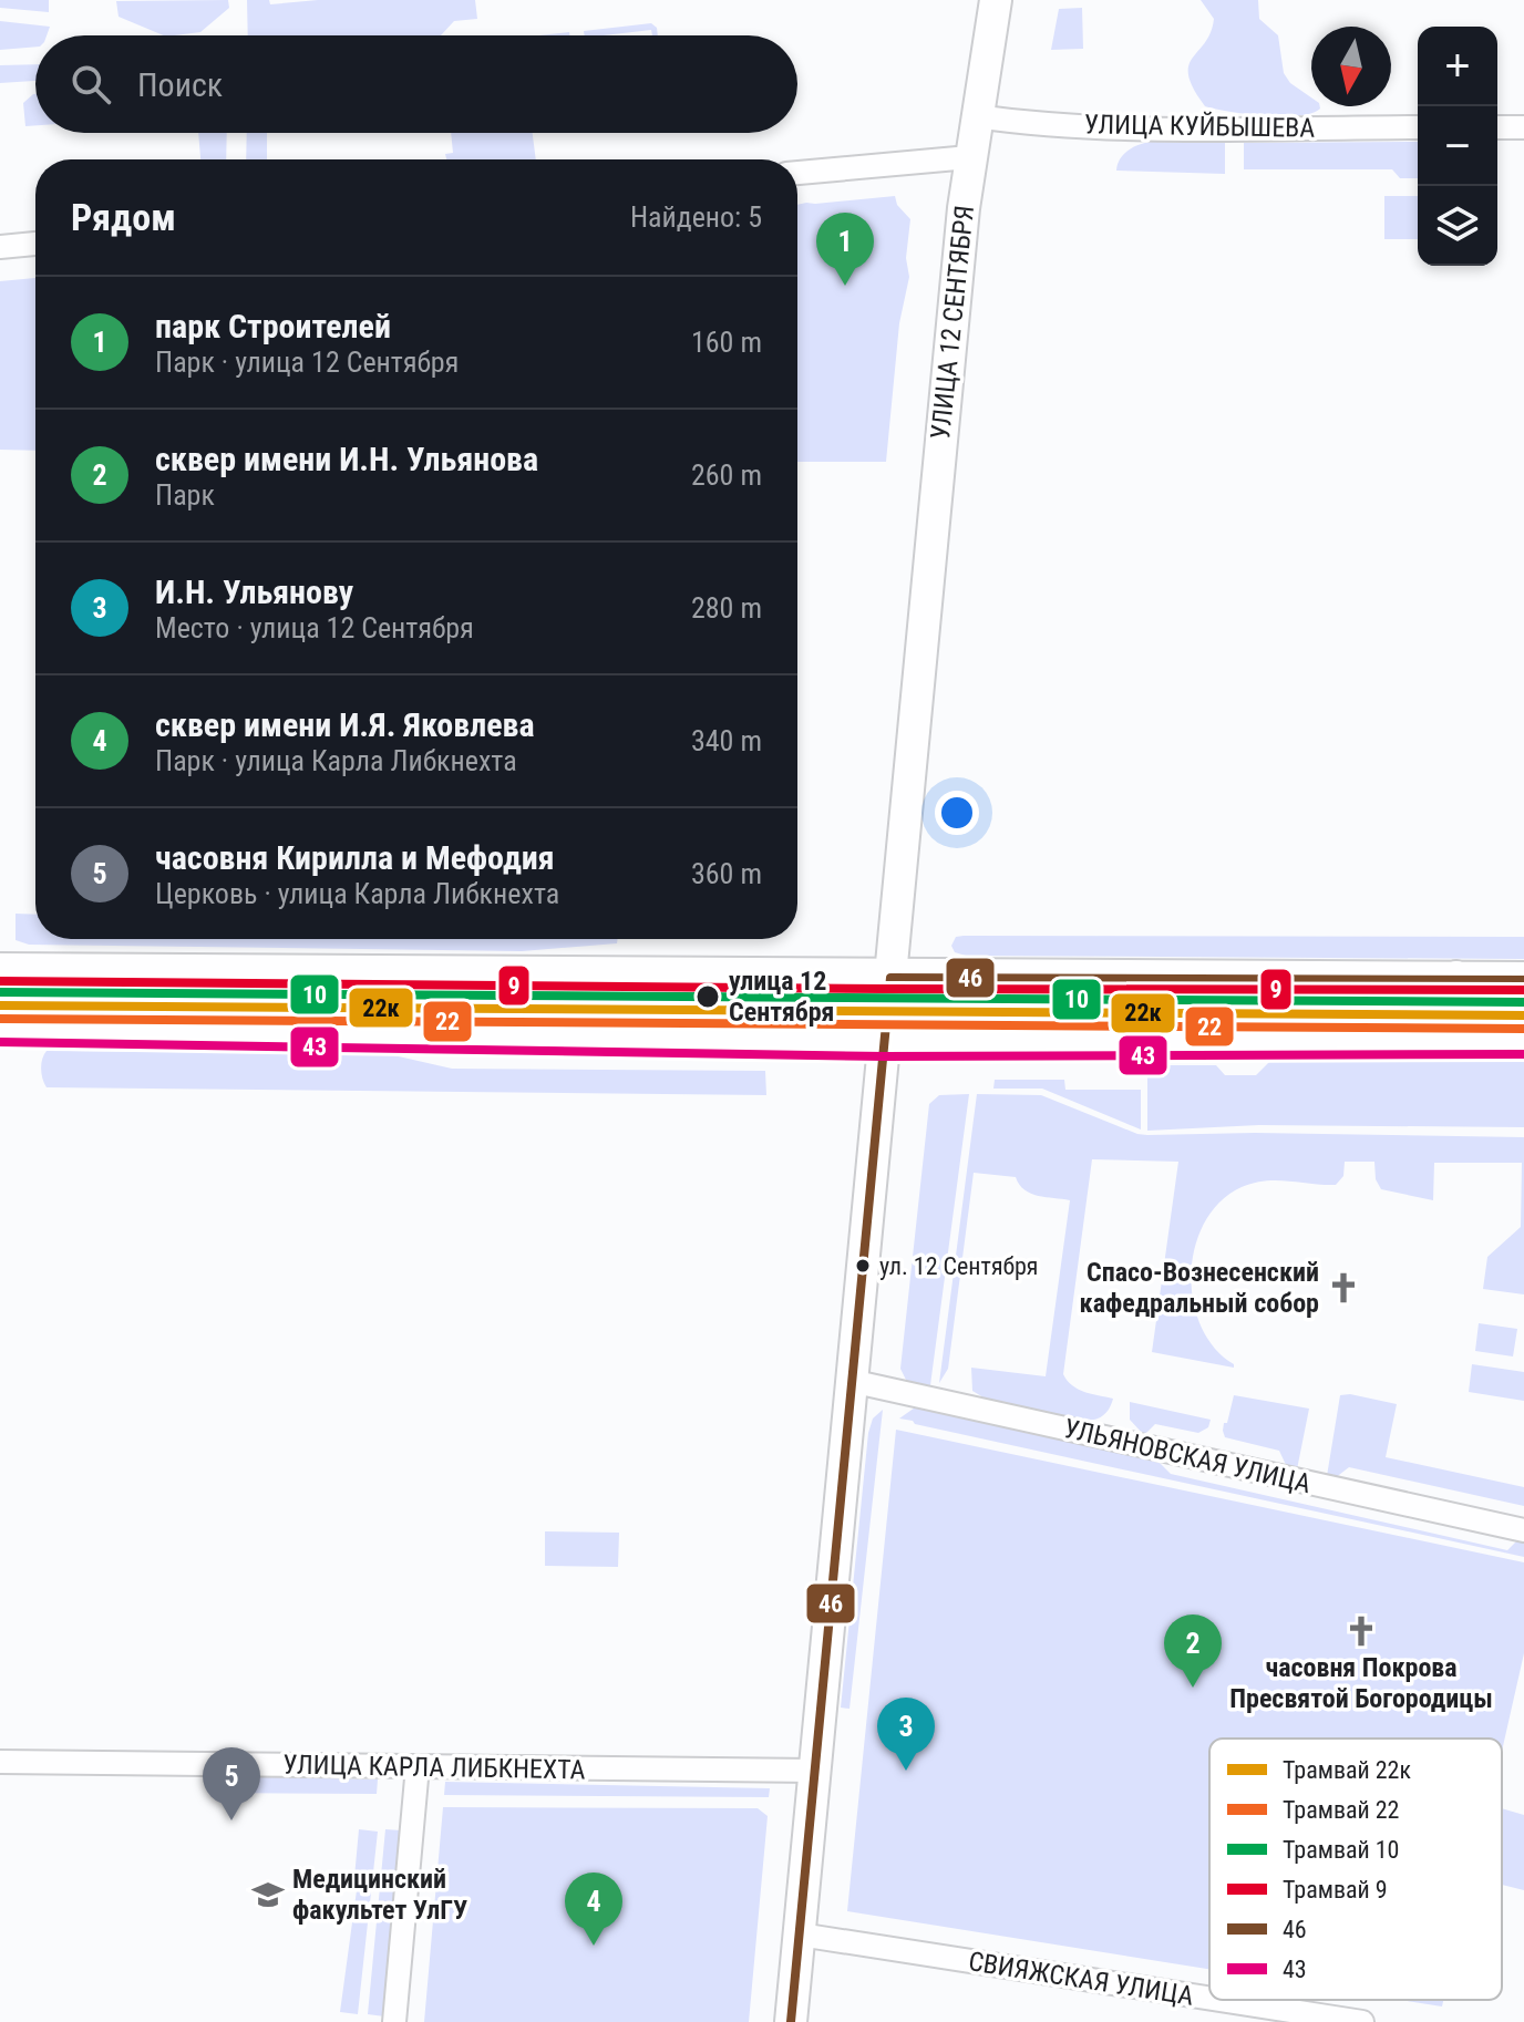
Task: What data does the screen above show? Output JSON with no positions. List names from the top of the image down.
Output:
{
  "streets": {
    "main road": ["УЛИЦА 12 СЕНТЯБРЯ"],
    "street": [
      "УЛИЦА КУЙБЫШЕВА",
      "УЛЬЯНОВСКАЯ УЛИЦА",
      "УЛИЦА КАРЛА ЛИБКНЕХТА",
      "СВИЯЖСКАЯ УЛИЦА"
    ]
  },
  "crossings": [
    ["УЛИЦА КУЙБЫШЕВА", "УЛИЦА 12 СЕНТЯБРЯ"],
    ["УЛИЦА 12 СЕНТЯБРЯ", "УЛЬЯНОВСКАЯ УЛИЦА"],
    ["УЛИЦА 12 СЕНТЯБРЯ", "УЛИЦА КАРЛА ЛИБКНЕХТА"],
    ["УЛИЦА 12 СЕНТЯБРЯ", "СВИЯЖСКАЯ УЛИЦА"]
  ],
  "places": {
    "other": ["улица 12 Сентября", "ул. 12 Сентября"],
    "church": ["Спасо-Вознесенский кафедральный собор", "часовня Покрова Пресвятой Богородицы"],
    "school or university": ["Медицинский факультет УлГУ"]
  },
  "lines": [
    "transit line 46",
    "tram line 9",
    "tram line 10",
    "tram line 22к",
    "tram line 22",
    "transit line 43"
  ],
  "legend": [
    "Трамвай 22к",
    "Трамвай 22",
    "Трамвай 10",
    "Трамвай 9",
    "46",
    "43"
  ],
  "north": "bottom",
  "page": {
    "map_buttons": ["+", "−"],
    "search": "Поиск",
    "heading": ["Рядом", "Найдено: 5"],
    "pins": [
      "1",
      "2",
      "3",
      "5",
      "4"
    ],
    "list": [
      {
        "mark": "1",
        "name": "парк Строителей",
        "note": "Парк · улица 12 Сентября",
        "value": "160 m"
      },
      {
        "mark": "2",
        "name": "сквер имени И.Н. Ульянова",
        "note": "Парк",
        "value": "260 m"
      },
      {
        "mark": "3",
        "name": "И.Н. Ульянову",
        "note": "Место · улица 12 Сентября",
        "value": "280 m"
      },
      {
        "mark": "4",
        "name": "сквер имени И.Я. Яковлева",
        "note": "Парк · улица Карла Либкнехта",
        "value": "340 m"
      },
      {
        "mark": "5",
        "name": "часовня Кирилла и Мефодия",
        "note": "Церковь · улица Карла Либкнехта",
        "value": "360 m"
      }
    ]
  }
}
